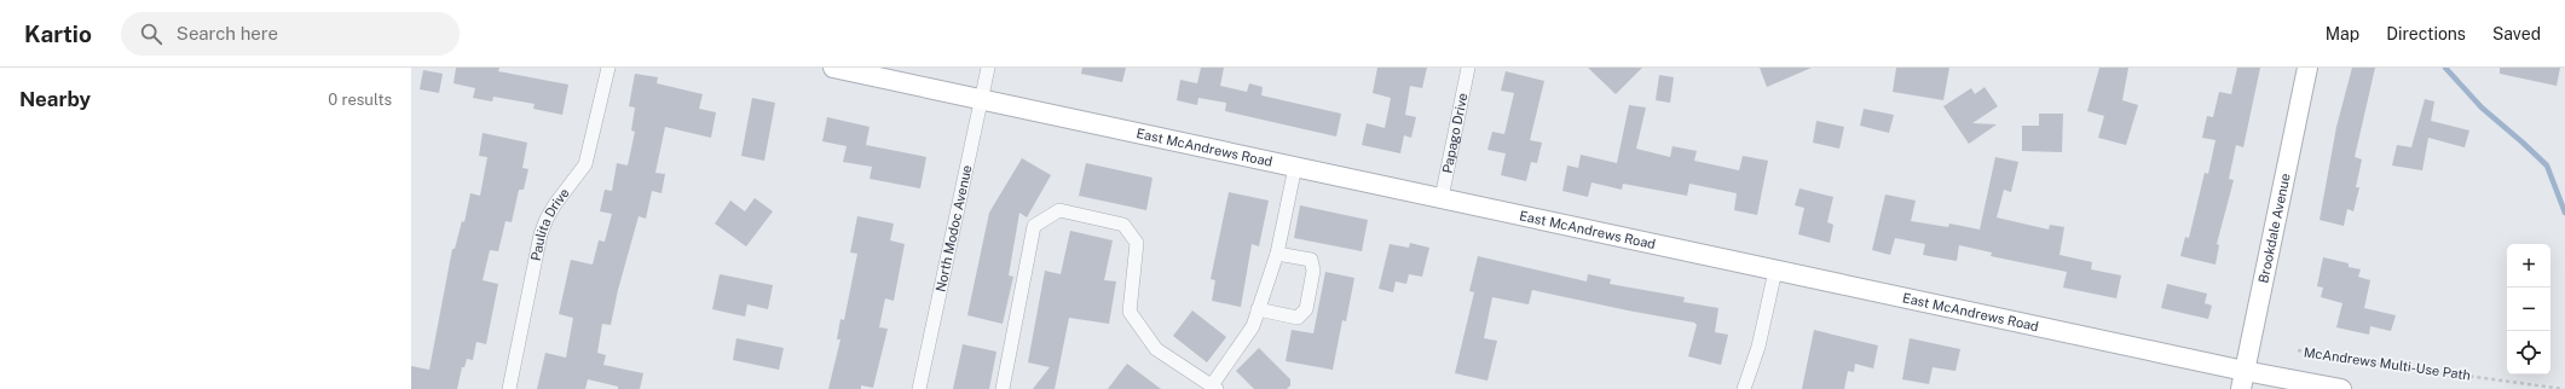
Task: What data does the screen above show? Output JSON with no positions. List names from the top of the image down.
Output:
{
  "streets": {
    "main road": ["East McAndrews Road", "Brookdale Avenue"],
    "street": ["Papago Drive", "Paulita Drive", "North Modoc Avenue"],
    "path": ["McAndrews Multi-Use Path"]
  },
  "crossings": [
    ["Papago Drive", "East McAndrews Road"],
    ["East McAndrews Road", "North Modoc Avenue"],
    ["East McAndrews Road", "Brookdale Avenue"]
  ],
  "page": {
    "header": "Kartio",
    "search": "Search here",
    "nav": ["Map", "Directions", "Saved"],
    "heading": ["Nearby", "0 results"],
    "map_buttons": ["+", "−"]
  }
}
